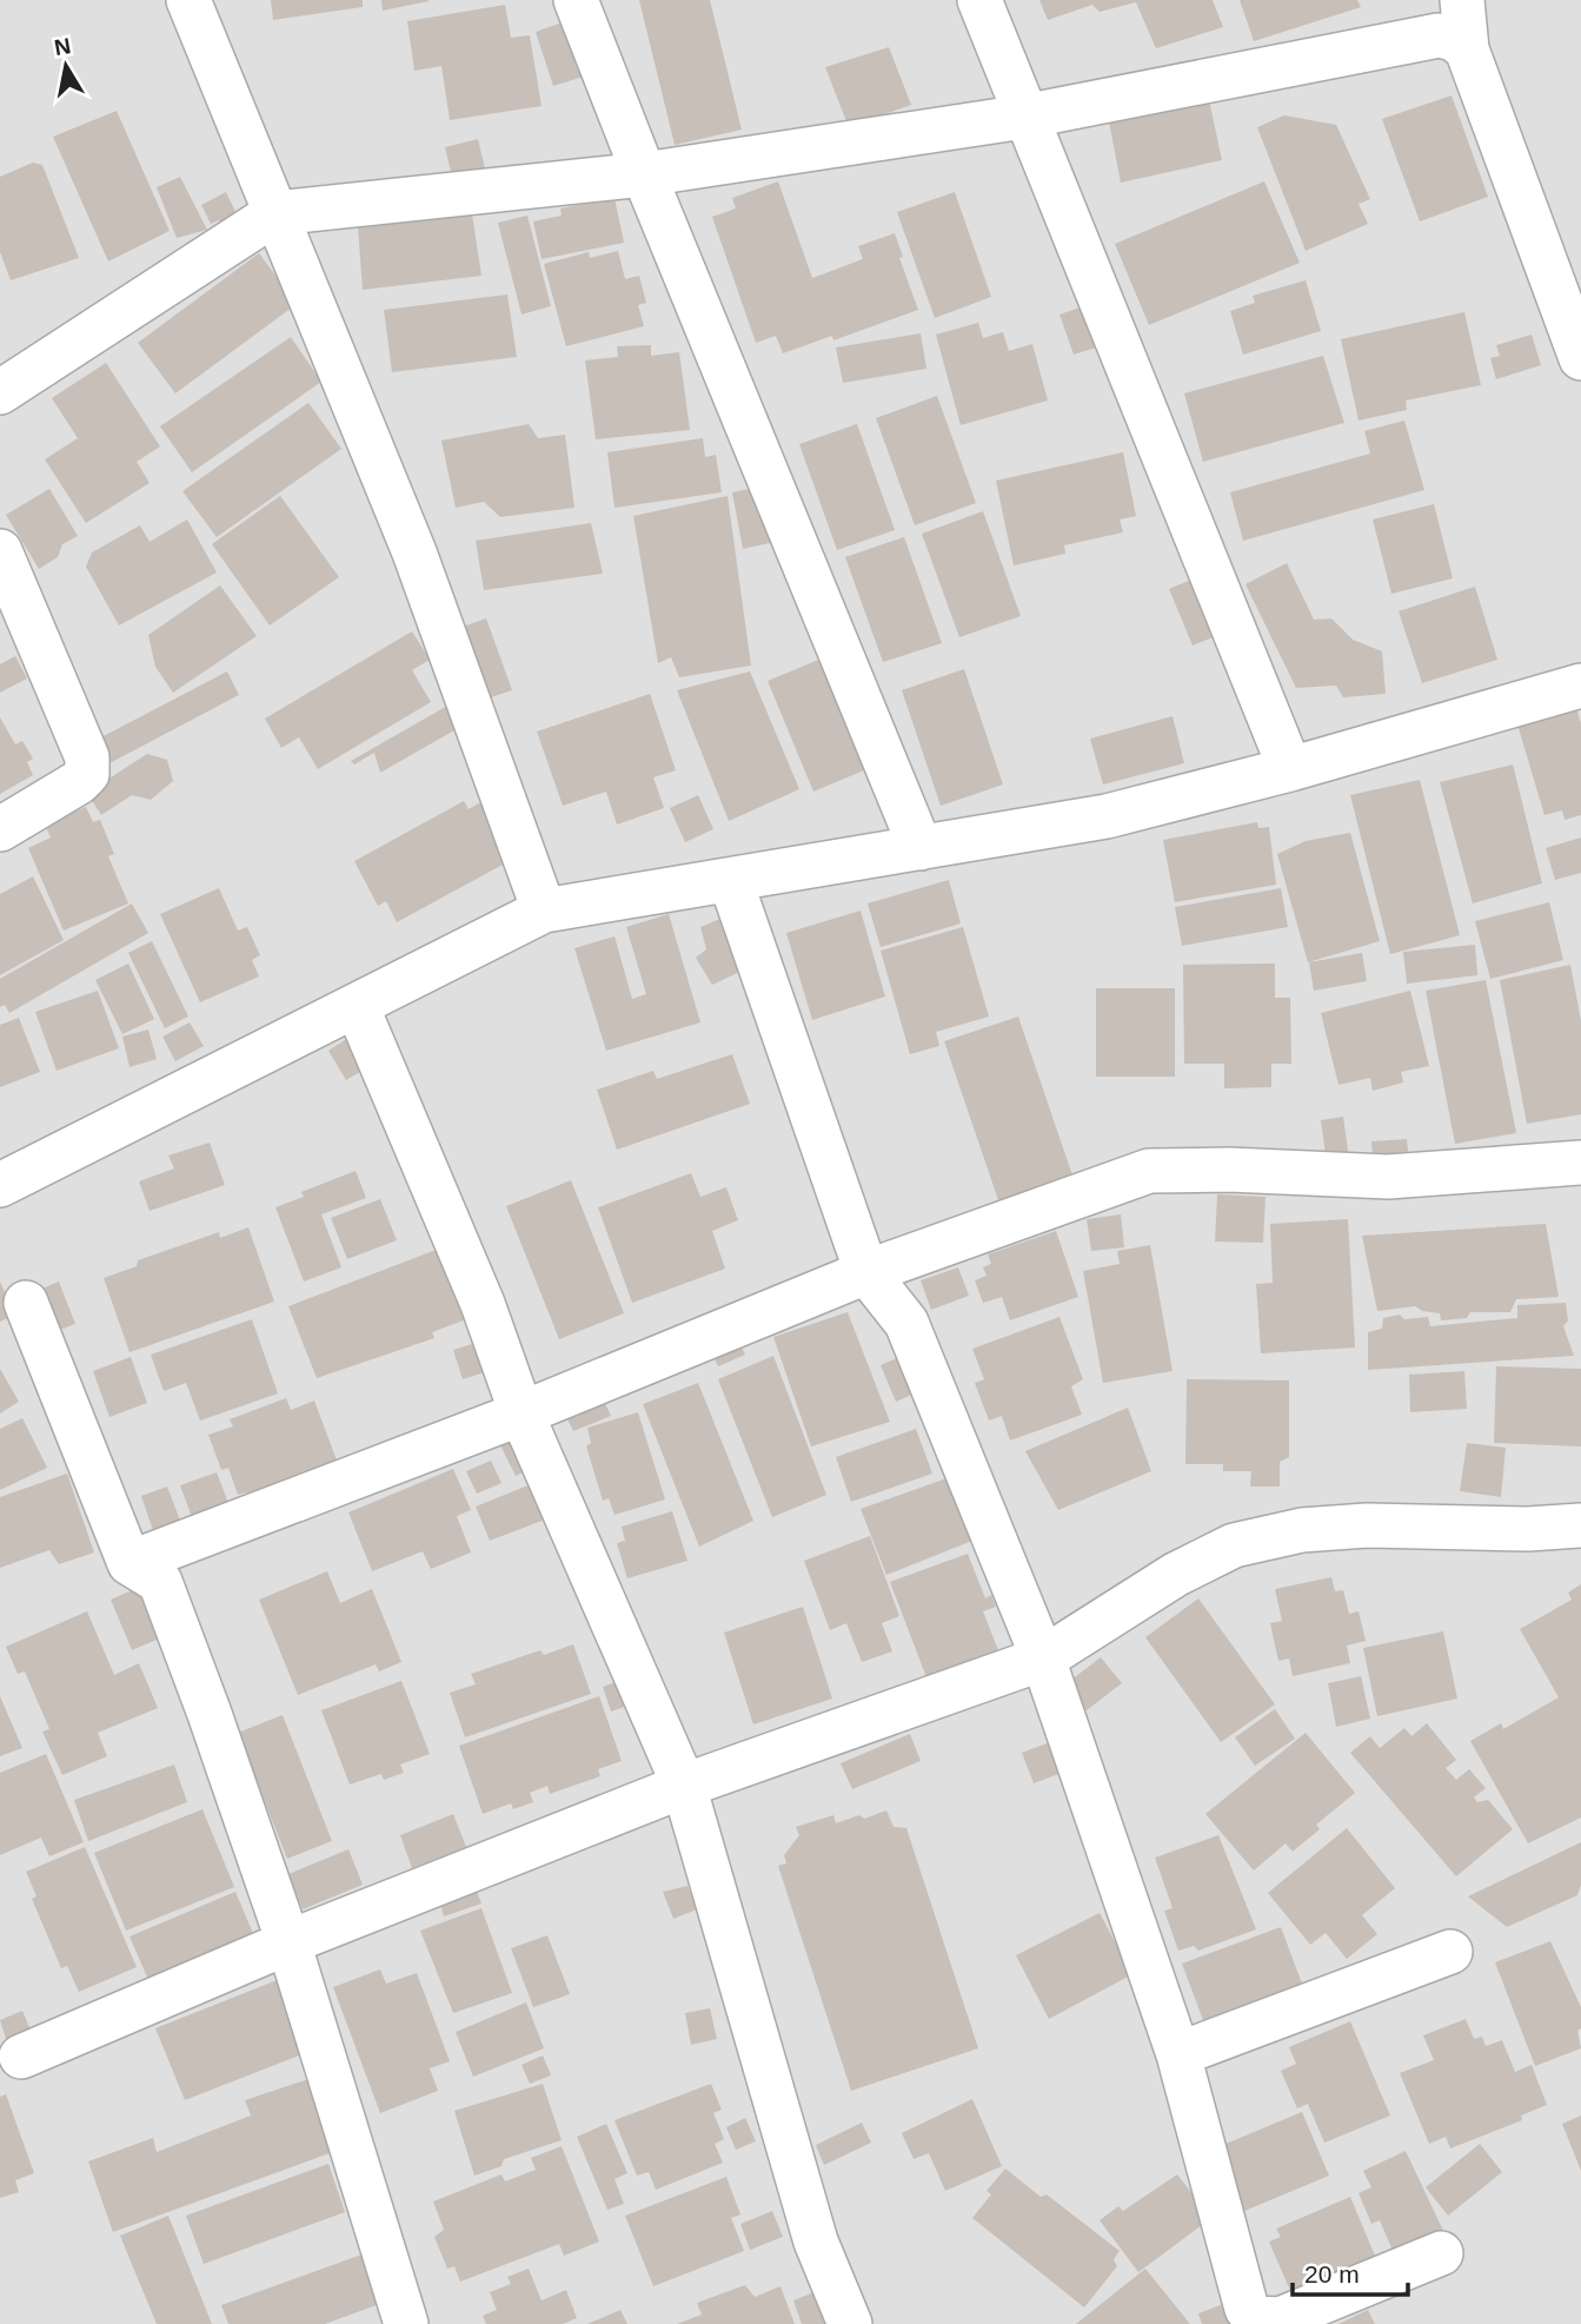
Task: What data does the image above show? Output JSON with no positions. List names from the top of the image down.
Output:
{
  "scale_bar": "20 m",
  "north": "top"
}
